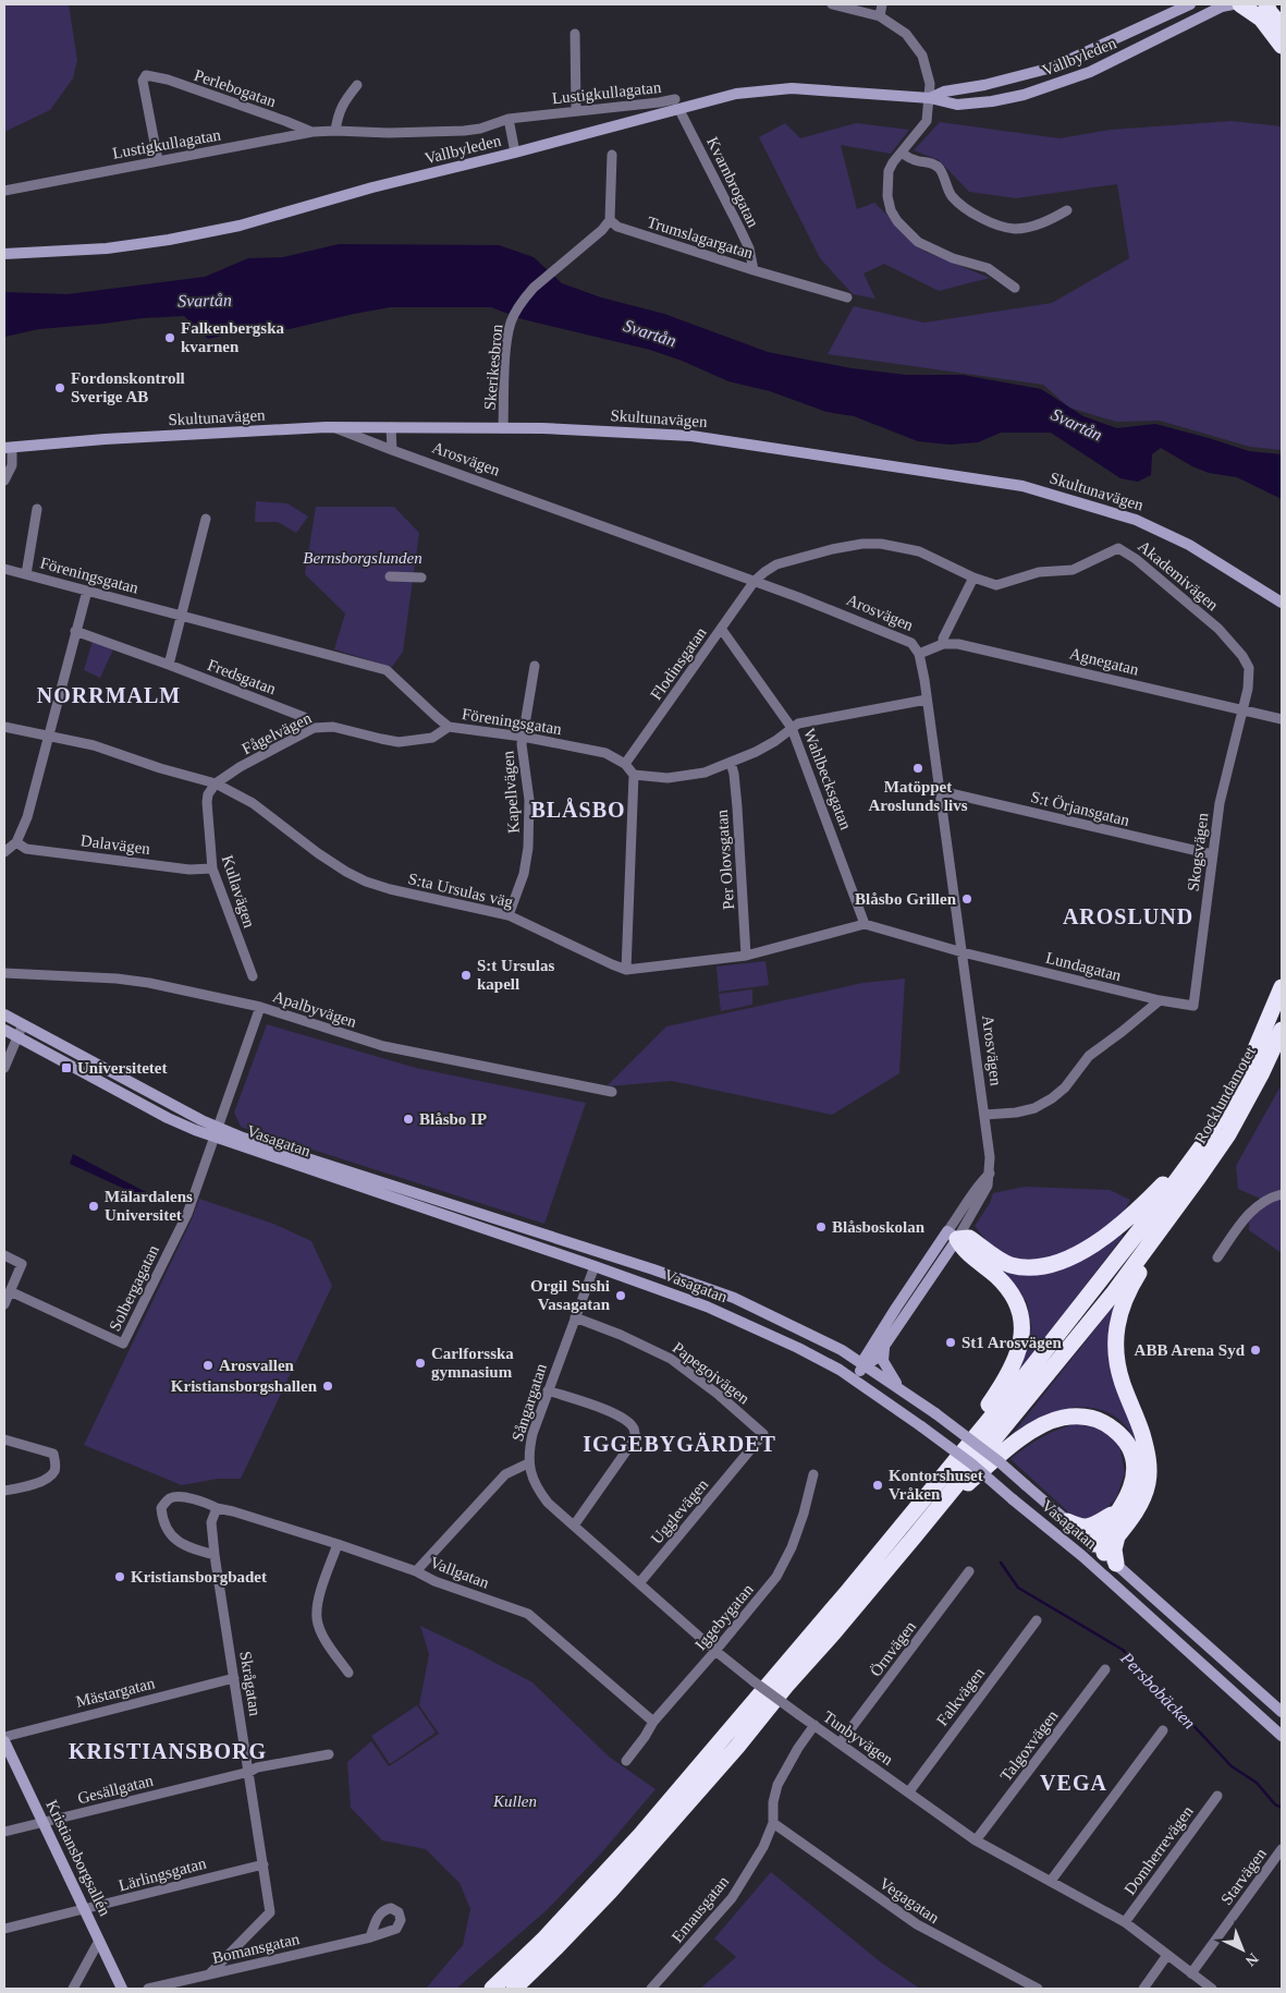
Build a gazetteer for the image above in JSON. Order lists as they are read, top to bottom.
{
  "streets": {
    "highway": ["Rocklundamotet"],
    "street": [
      "Vallbyleden",
      "Perlebogatan",
      "Lustigkullagatan",
      "Kvarnbrogatan",
      "Trumslagargatan",
      "Skerikesbron",
      "Skultunavägen",
      "Arosvägen",
      "Föreningsgatan",
      "Akademivägen",
      "Agnegatan",
      "Flodinsgatan",
      "Fredsgatan",
      "Fågelvägen",
      "Wahlbecksgatan",
      "Kapellvägen",
      "S:t Örjansgatan",
      "Dalavägen",
      "Skogsvägen",
      "Per Olovsgatan",
      "S:ta Ursulas väg",
      "Kullavägen",
      "Lundagatan",
      "Apalbyvägen",
      "Vasagatan",
      "Solbergagatan",
      "Papegojvägen",
      "Sångargatan",
      "Ugglevägen",
      "Vallgatan",
      "Iggebygatan",
      "Örnvägen",
      "Skrågatan",
      "Mästargatan",
      "Falkvägen",
      "Tunbyvägen",
      "Talgoxvägen",
      "Gesällgatan",
      "Domherrevägen",
      "Kristiansborgsallén",
      "Lärlingsgatan",
      "Starvägen",
      "Vegagatan",
      "Emausgatan",
      "Bomansgatan"
    ]
  },
  "crossings": [
    ["Vallbyleden", "Lustigkullagatan"],
    ["Vallbyleden", "Kvarnbrogatan"],
    ["Perlebogatan", "Lustigkullagatan"],
    ["Lustigkullagatan", "Kvarnbrogatan"],
    ["Kvarnbrogatan", "Trumslagargatan"],
    ["Trumslagargatan", "Skerikesbron"],
    ["Skerikesbron", "Skultunavägen"],
    ["Skultunavägen", "Arosvägen"],
    ["Arosvägen", "Akademivägen"],
    ["Arosvägen", "Agnegatan"],
    ["Arosvägen", "Flodinsgatan"],
    ["Arosvägen", "S:t Örjansgatan"],
    ["Arosvägen", "Lundagatan"],
    ["Arosvägen", "Vasagatan"],
    ["Föreningsgatan", "Flodinsgatan"],
    ["Föreningsgatan", "Fågelvägen"],
    ["Föreningsgatan", "Kapellvägen"],
    ["Akademivägen", "Agnegatan"],
    ["Akademivägen", "Flodinsgatan"],
    ["Akademivägen", "Skogsvägen"],
    ["Agnegatan", "Skogsvägen"],
    ["Flodinsgatan", "Wahlbecksgatan"],
    ["Fågelvägen", "S:ta Ursulas väg"],
    ["Fågelvägen", "Kullavägen"],
    ["Wahlbecksgatan", "S:ta Ursulas väg"],
    ["Kapellvägen", "S:ta Ursulas väg"],
    ["S:t Örjansgatan", "Skogsvägen"],
    ["Dalavägen", "Kullavägen"],
    ["Skogsvägen", "Lundagatan"],
    ["Per Olovsgatan", "S:ta Ursulas väg"],
    ["S:ta Ursulas väg", "Kullavägen"],
    ["Apalbyvägen", "Solbergagatan"],
    ["Vasagatan", "Solbergagatan"],
    ["Vasagatan", "Sångargatan"],
    ["Papegojvägen", "Sångargatan"],
    ["Papegojvägen", "Ugglevägen"],
    ["Sångargatan", "Vallgatan"],
    ["Sångargatan", "Tunbyvägen"],
    ["Ugglevägen", "Tunbyvägen"],
    ["Vallgatan", "Iggebygatan"],
    ["Vallgatan", "Skrågatan"],
    ["Iggebygatan", "Tunbyvägen"],
    ["Örnvägen", "Tunbyvägen"],
    ["Skrågatan", "Mästargatan"],
    ["Skrågatan", "Gesällgatan"],
    ["Skrågatan", "Lärlingsgatan"],
    ["Skrågatan", "Bomansgatan"],
    ["Falkvägen", "Tunbyvägen"],
    ["Tunbyvägen", "Talgoxvägen"],
    ["Tunbyvägen", "Domherrevägen"],
    ["Tunbyvägen", "Starvägen"],
    ["Tunbyvägen", "Emausgatan"],
    ["Gesällgatan", "Kristiansborgsallén"],
    ["Kristiansborgsallén", "Lärlingsgatan"],
    ["Vegagatan", "Emausgatan"]
  ],
  "districts": [
    "NORRMALM",
    "BLÅSBO",
    "AROSLUND",
    "IGGEBYGÄRDET",
    "KRISTIANSBORG",
    "VEGA"
  ],
  "water": ["Svartån", "Persbobäcken"],
  "parks": ["Bernsborgslunden", "Kullen"],
  "places": {
    "other": [
      "Falkenbergska kvarnen",
      "Fordonskontroll Sverige AB",
      "Matöppet Aroslunds livs",
      "Blåsbo Grillen",
      "S:t Ursulas kapell",
      "Blåsbo IP",
      "Mälardalens Universitet",
      "Blåsboskolan",
      "Orgil Sushi Vasagatan",
      "St1 Arosvägen",
      "ABB Arena Syd",
      "Carlforsska gymnasium",
      "Arosvallen",
      "Kristiansborgshallen",
      "Kontorshuset Vråken",
      "Kristiansborgbadet"
    ],
    "transit": ["Universitetet"]
  },
  "north": "bottom right"
}
